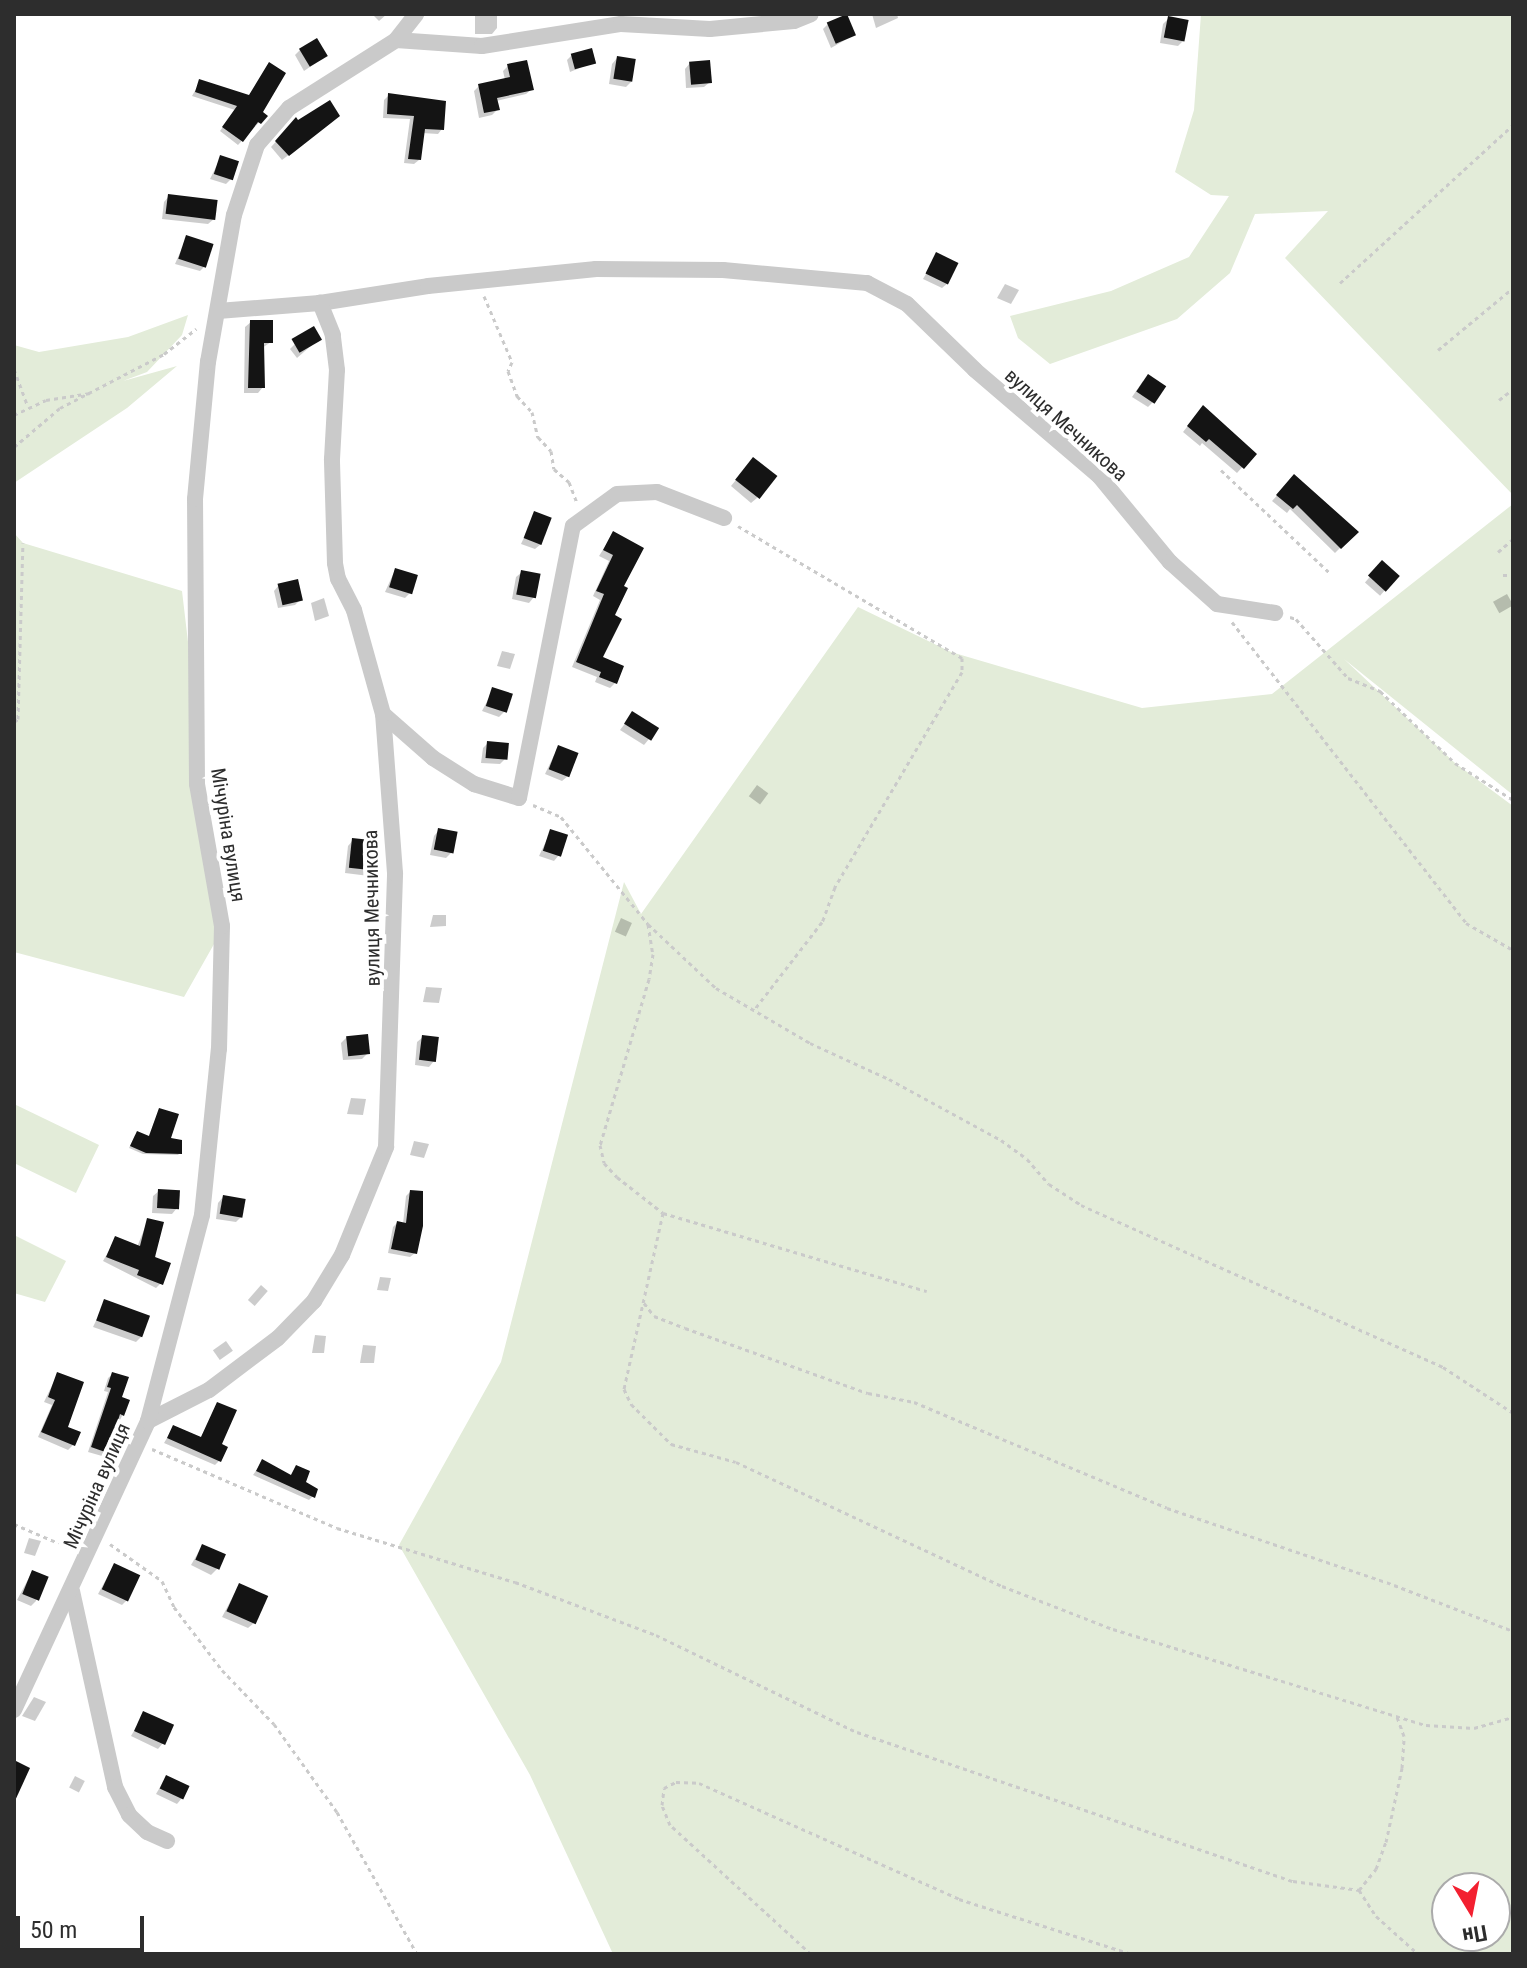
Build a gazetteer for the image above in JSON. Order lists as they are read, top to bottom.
{
  "streets": {
    "street": ["вулиця Мечникова", "Мічуріна вулиця"]
  },
  "crossings": [
    ["вулиця Мечникова", "Мічуріна вулиця"]
  ],
  "scale_bar": "50 m",
  "north": "bottom"
}
